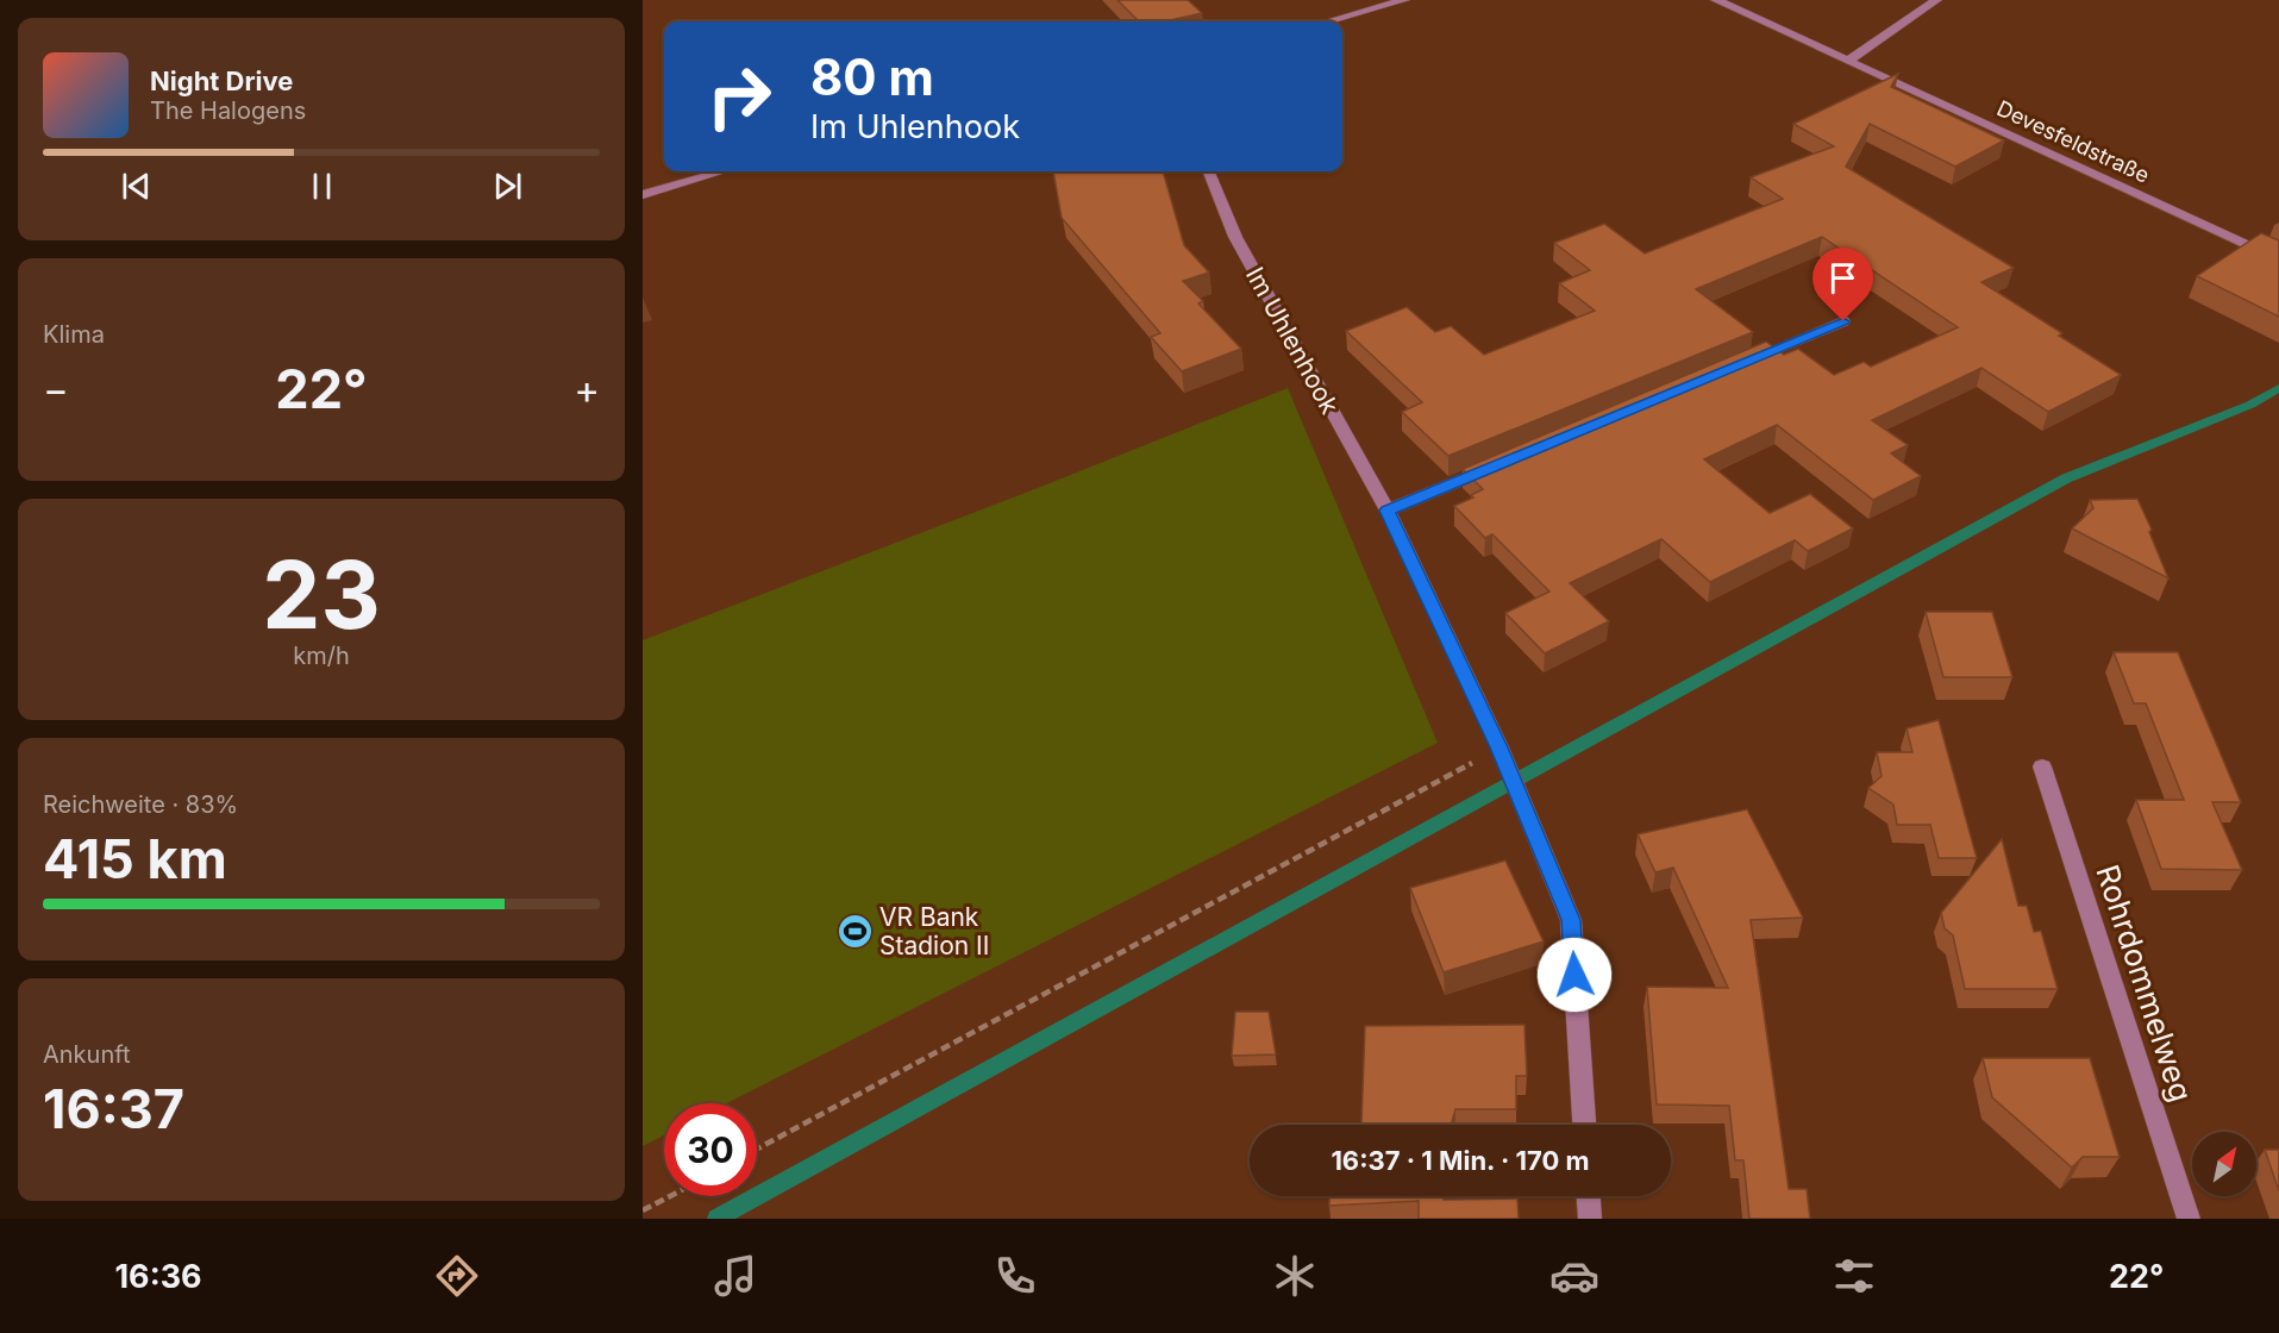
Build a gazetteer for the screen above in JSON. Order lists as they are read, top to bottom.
{
  "streets": {
    "street": ["Devesfeldstraße", "Im Uhlenhook", "Rohrdommelweg"]
  },
  "places": {
    "sports": ["VR Bank Stadion II"]
  },
  "north": "top right",
  "page": {
    "turn": ["80 m", "Im Uhlenhook"],
    "song": ["Night Drive", "The Halogens"],
    "tile": [
      "Klima",
      ["23", "km/h"],
      ["Reichweite · 83%", "415 km"],
      ["Ankunft", "16:37"]
    ],
    "heat": ["−", "22°", "+"],
    "limit": "30",
    "trip": "16:37 · 1 Min. · 170 m",
    "tabs": ["16:36", "22°"]
  }
}
